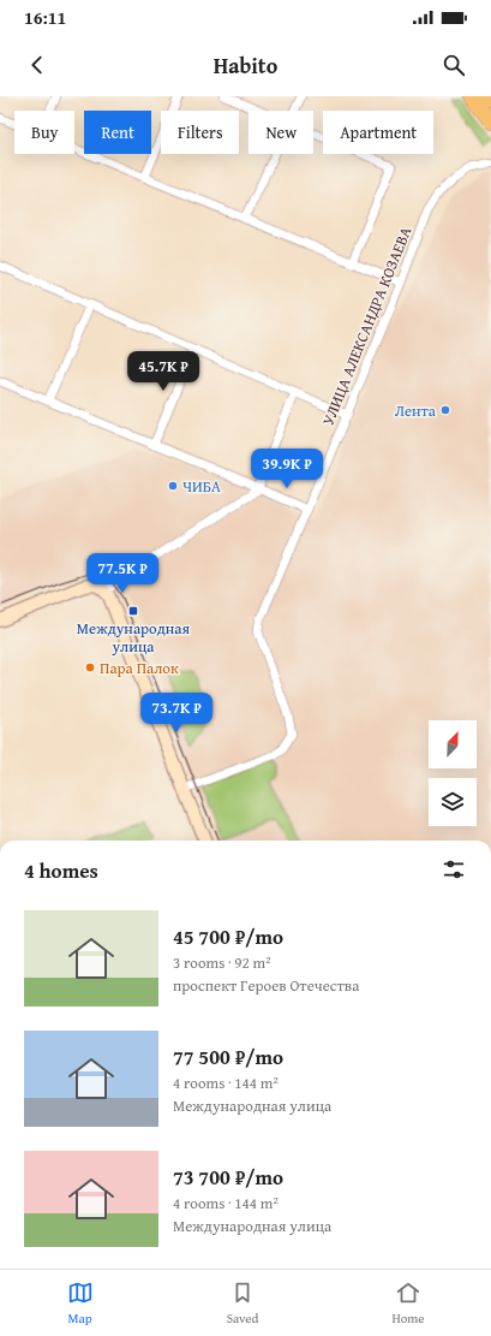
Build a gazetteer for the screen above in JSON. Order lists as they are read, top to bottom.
{
  "streets": {
    "street": ["УЛИЦА АЛЕКСАНДРА КОЗАЕВА"]
  },
  "places": {
    "other": ["Лента", "ЧИБА", "Пара Палок"],
    "transit": ["Международная улица"]
  },
  "north": "top right",
  "page": {
    "status": "16:11",
    "header": "Habito",
    "chip": [
      "Buy",
      "Rent",
      "Filters",
      "New",
      "Apartment"
    ],
    "price": [
      "45.7K ₽",
      "39.9K ₽",
      "77.5K ₽",
      "73.7K ₽"
    ],
    "heading": "4 homes",
    "list": [
      {
        "name": "45 700 ₽/mo",
        "note": "3 rooms · 92 m² · проспект Героев Отечества"
      },
      {
        "name": "77 500 ₽/mo",
        "note": "4 rooms · 144 m² · Международная улица"
      },
      {
        "name": "73 700 ₽/mo",
        "note": "4 rooms · 144 m² · Международная улица"
      }
    ],
    "tabs": ["Map", "Saved", "Home"]
  }
}
